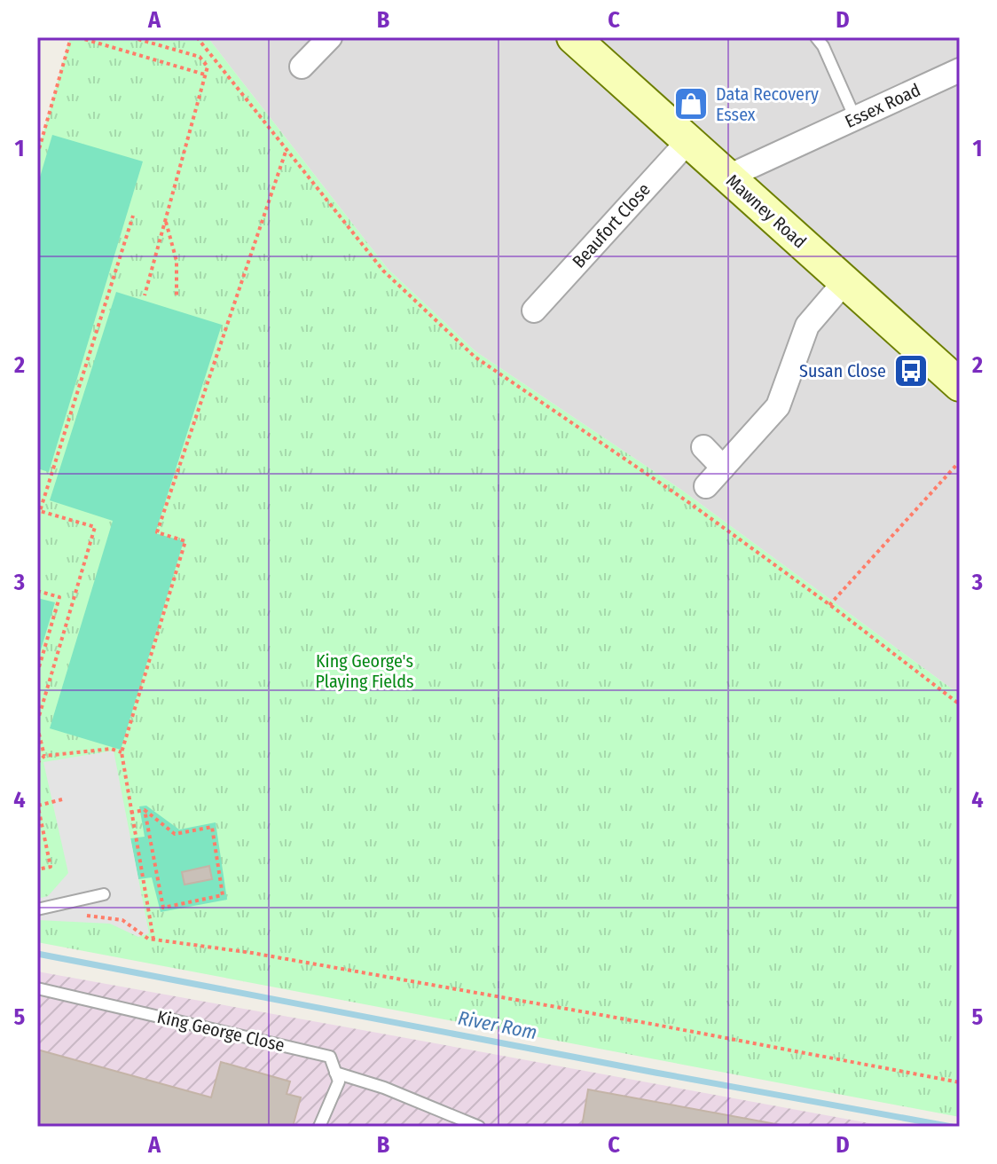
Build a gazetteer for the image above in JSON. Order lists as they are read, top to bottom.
{
  "streets": {
    "street": ["Essex Road", "Mawney Road", "Beaufort Close"],
    "lane": ["King George Close"]
  },
  "crossings": [
    ["Essex Road", "Mawney Road"],
    ["Mawney Road", "Beaufort Close"]
  ],
  "water": ["River Rom"],
  "parks": ["King George's Playing Fields"],
  "places": {
    "shop": ["Data Recovery Essex"],
    "bus stop": ["Susan Close"]
  },
  "grid": {
    "columns": [
      "A",
      "B",
      "C",
      "D"
    ],
    "rows": [
      "1",
      "2",
      "3",
      "4",
      "5"
    ]
  }
}
